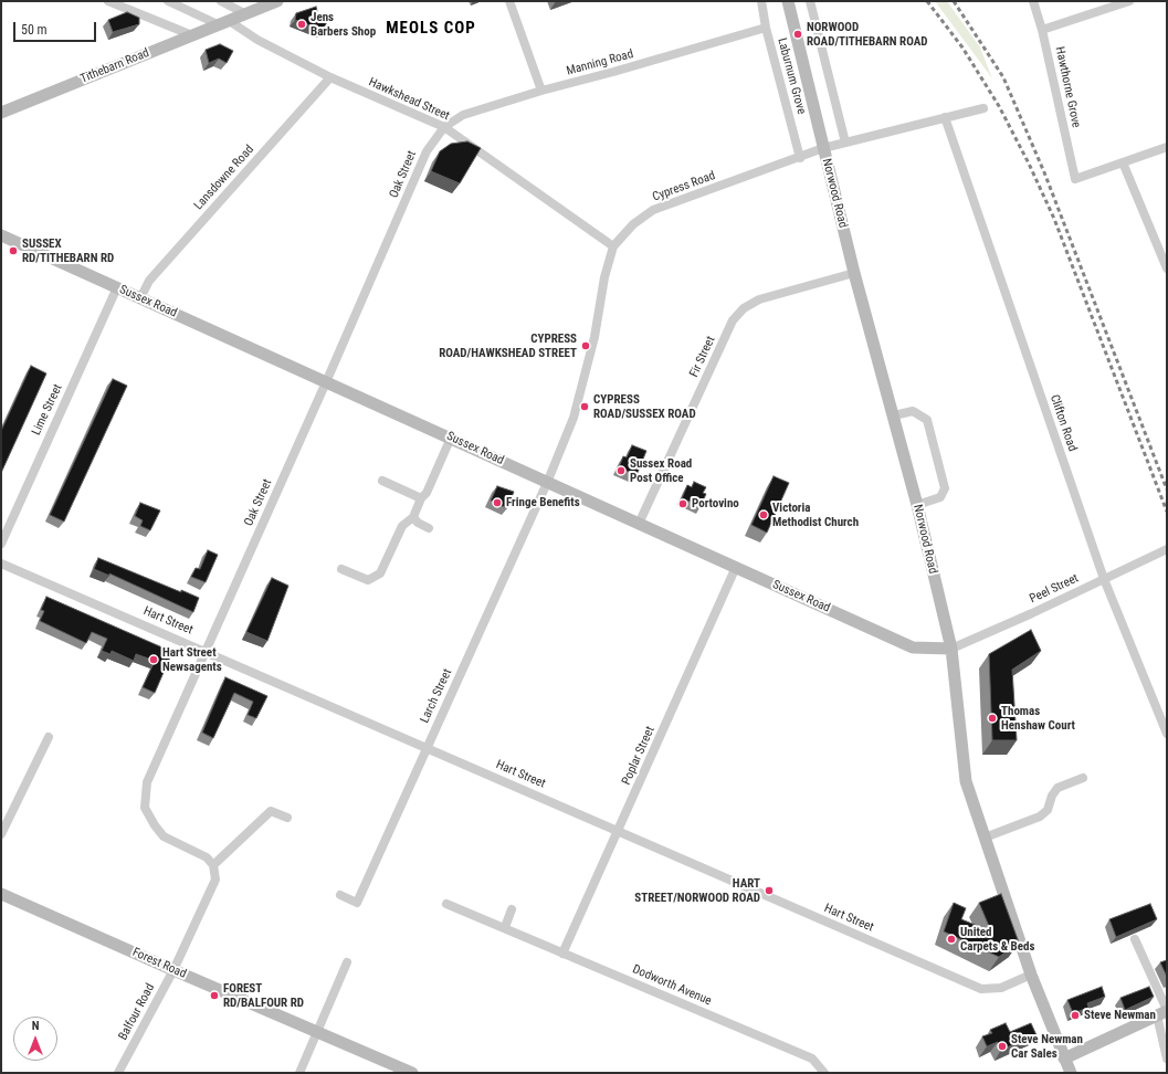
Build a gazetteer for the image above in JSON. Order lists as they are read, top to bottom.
{
  "streets": {
    "street": [
      "Manning Road",
      "Tithebarn Road",
      "Laburnum Grove",
      "Hawthorne Grove",
      "Hawkshead Street",
      "Oak Street",
      "Lansdowne Road",
      "Cypress Road",
      "Norwood Road",
      "Sussex Road",
      "Fir Street",
      "Lime Street",
      "Clifton Road",
      "Peel Street",
      "Hart Street",
      "Larch Street",
      "Poplar Street",
      "Forest Road",
      "Dodworth Avenue",
      "Balfour Road"
    ]
  },
  "crossings": [
    ["Manning Road", "Laburnum Grove"],
    ["Manning Road", "Hawkshead Street"],
    ["Manning Road", "Oak Street"],
    ["Tithebarn Road", "Hawkshead Street"],
    ["Laburnum Grove", "Cypress Road"],
    ["Hawkshead Street", "Oak Street"],
    ["Hawkshead Street", "Lansdowne Road"],
    ["Hawkshead Street", "Cypress Road"],
    ["Oak Street", "Sussex Road"],
    ["Oak Street", "Hart Street"],
    ["Oak Street", "Balfour Road"],
    ["Lansdowne Road", "Sussex Road"],
    ["Cypress Road", "Norwood Road"],
    ["Cypress Road", "Sussex Road"],
    ["Cypress Road", "Clifton Road"],
    ["Cypress Road", "Larch Street"],
    ["Norwood Road", "Sussex Road"],
    ["Norwood Road", "Fir Street"],
    ["Norwood Road", "Peel Street"],
    ["Norwood Road", "Hart Street"],
    ["Sussex Road", "Fir Street"],
    ["Sussex Road", "Lime Street"],
    ["Sussex Road", "Peel Street"],
    ["Sussex Road", "Larch Street"],
    ["Sussex Road", "Poplar Street"],
    ["Clifton Road", "Peel Street"],
    ["Hart Street", "Larch Street"],
    ["Hart Street", "Poplar Street"],
    ["Poplar Street", "Dodworth Avenue"],
    ["Forest Road", "Balfour Road"]
  ],
  "districts": ["MEOLS COP"],
  "places": [
    "Jens Barbers Shop",
    "NORWOOD ROAD/TITHEBARN ROAD",
    "SUSSEX RD/TITHEBARN RD",
    "CYPRESS ROAD/HAWKSHEAD STREET",
    "CYPRESS ROAD/SUSSEX ROAD",
    "Sussex Road Post Office",
    "Fringe Benefits",
    "Portovino",
    "Victoria Methodist Church",
    "Hart Street Newsagents",
    "Thomas Henshaw Court",
    "HART STREET/NORWOOD ROAD",
    "United Carpets & Beds",
    "FOREST RD/BALFOUR RD",
    "Steve Newman",
    "Steve Newman Car Sales"
  ],
  "scale_bar": "50 m",
  "north": "top"
}
